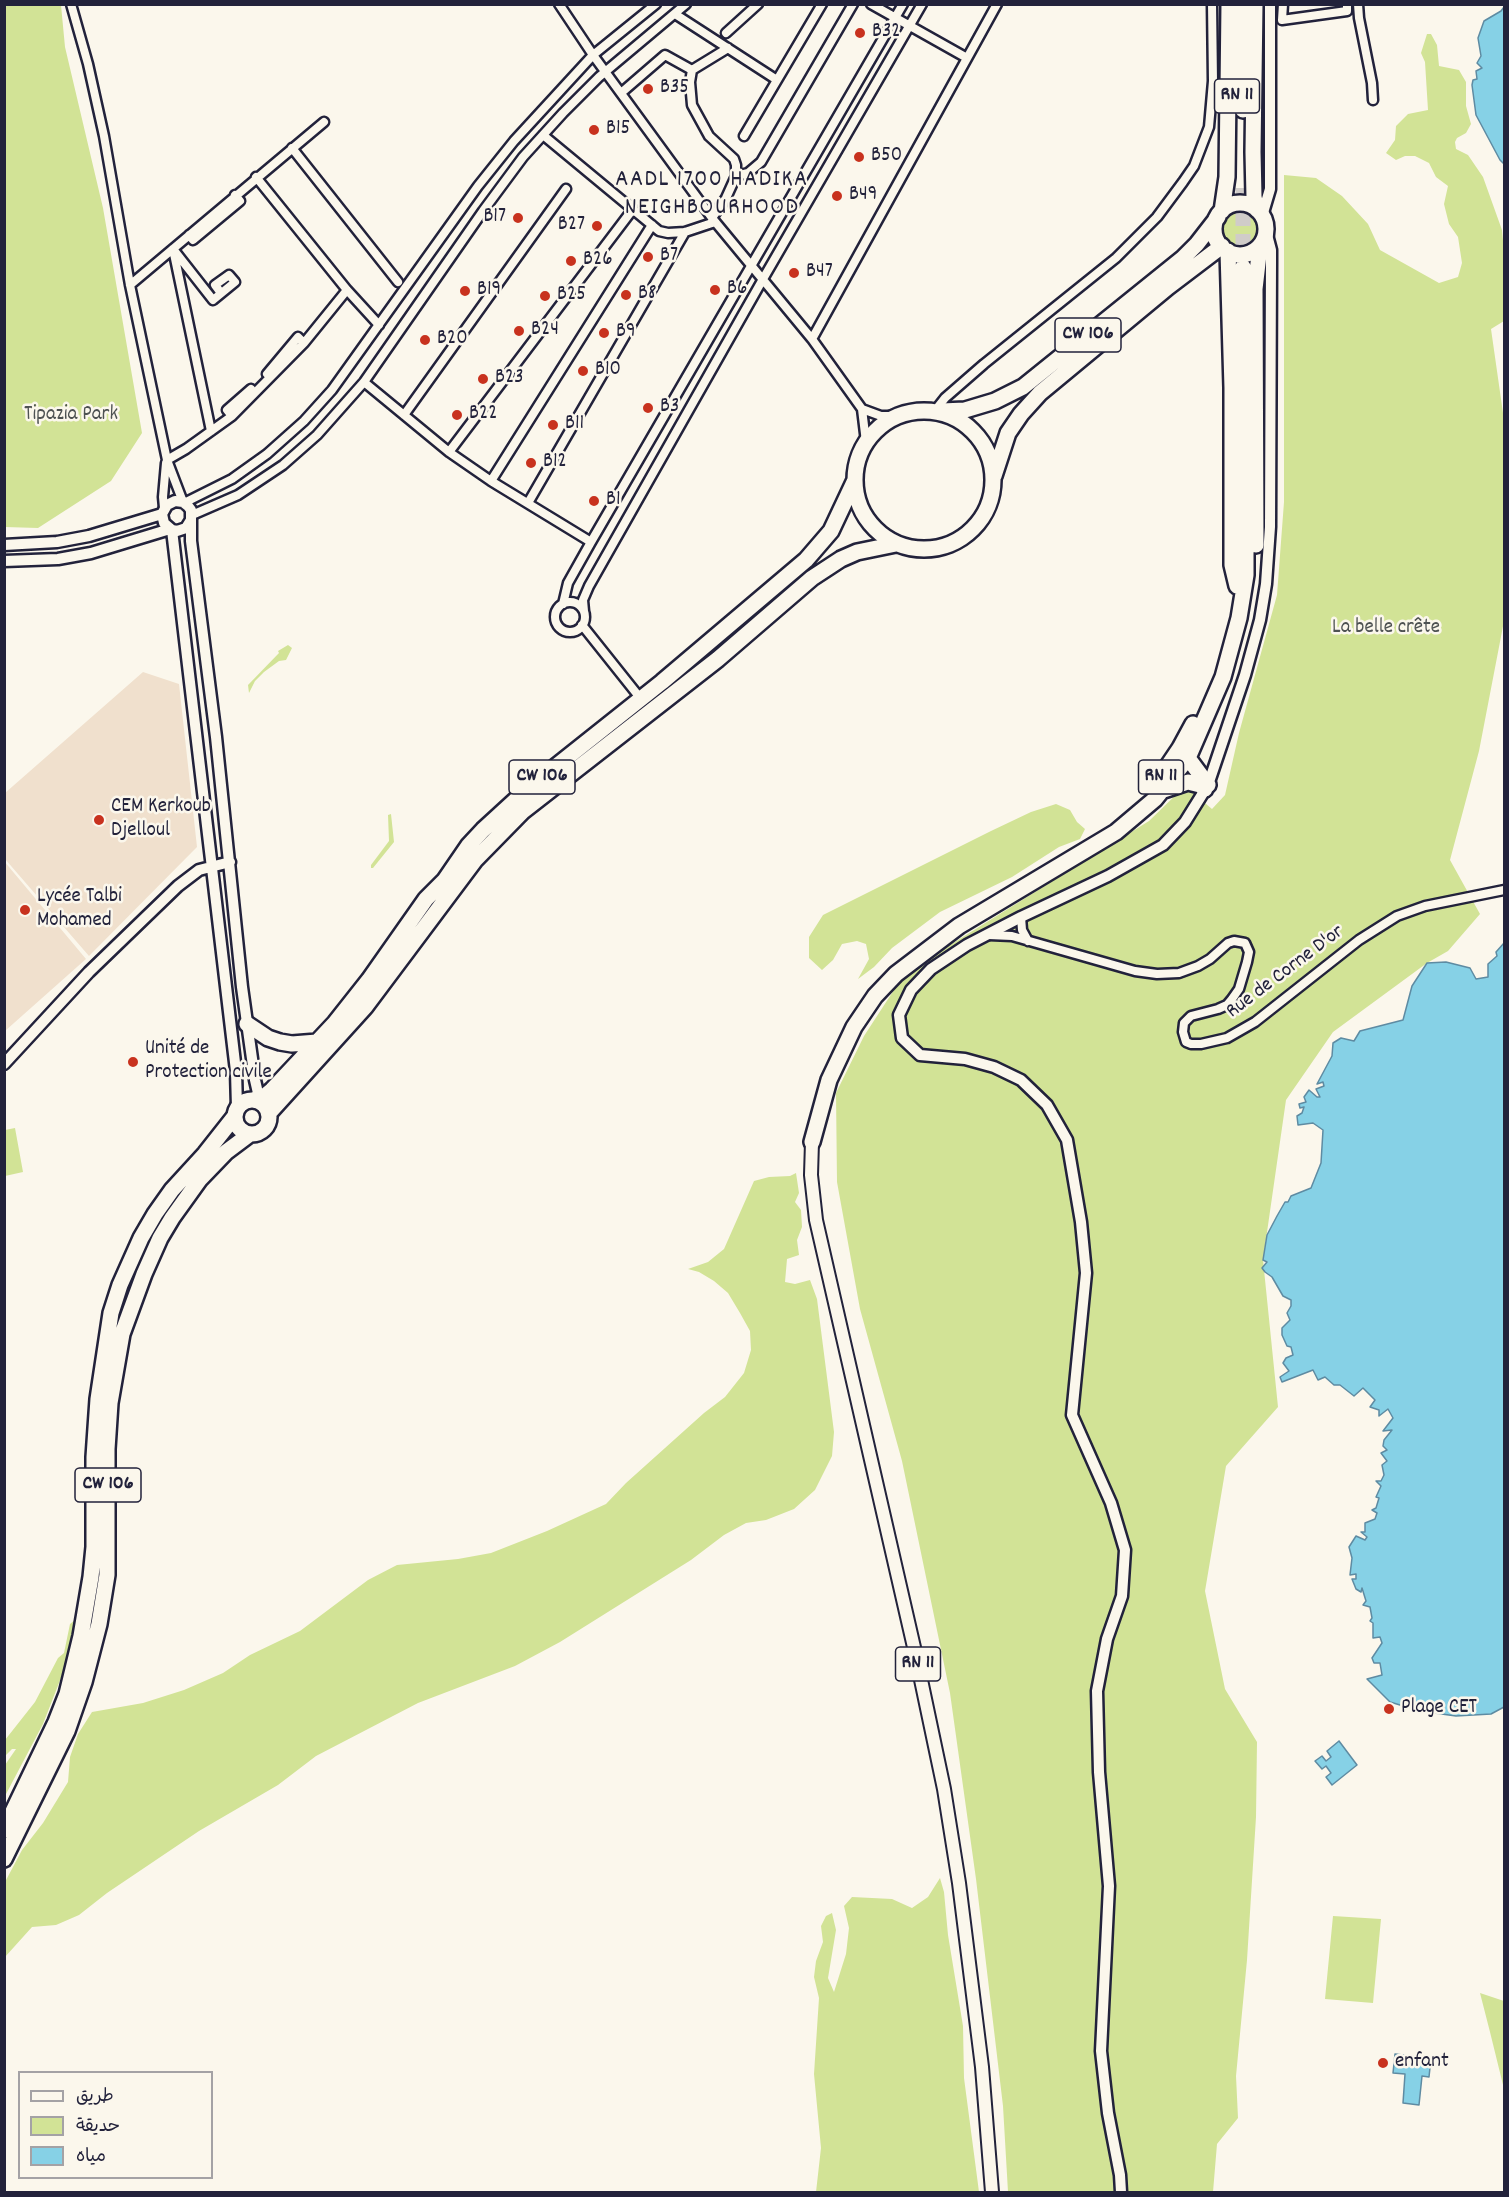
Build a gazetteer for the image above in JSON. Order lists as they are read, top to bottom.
{
  "streets": {
    "highway": ["RN 11", "CW 106"],
    "street": ["Rue de Corne D'or"]
  },
  "districts": ["AADL 1700 HADIKA NEIGHBOURHOOD"],
  "parks": ["Tipazia Park", "La belle crête"],
  "places": [
    "B32",
    "B35",
    "B15",
    "B50",
    "B49",
    "B17",
    "B27",
    "B7",
    "B26",
    "B47",
    "B6",
    "B19",
    "B8",
    "B25",
    "B24",
    "B9",
    "B20",
    "B10",
    "B23",
    "B3",
    "B22",
    "B11",
    "B12",
    "B1",
    "CEM Kerkoub Djelloul",
    "Lycée Talbi Mohamed",
    "Unité de Protection civile",
    "Plage CET",
    "enfant"
  ],
  "legend": ["طريق", "حديقة", "مياه"]
}
